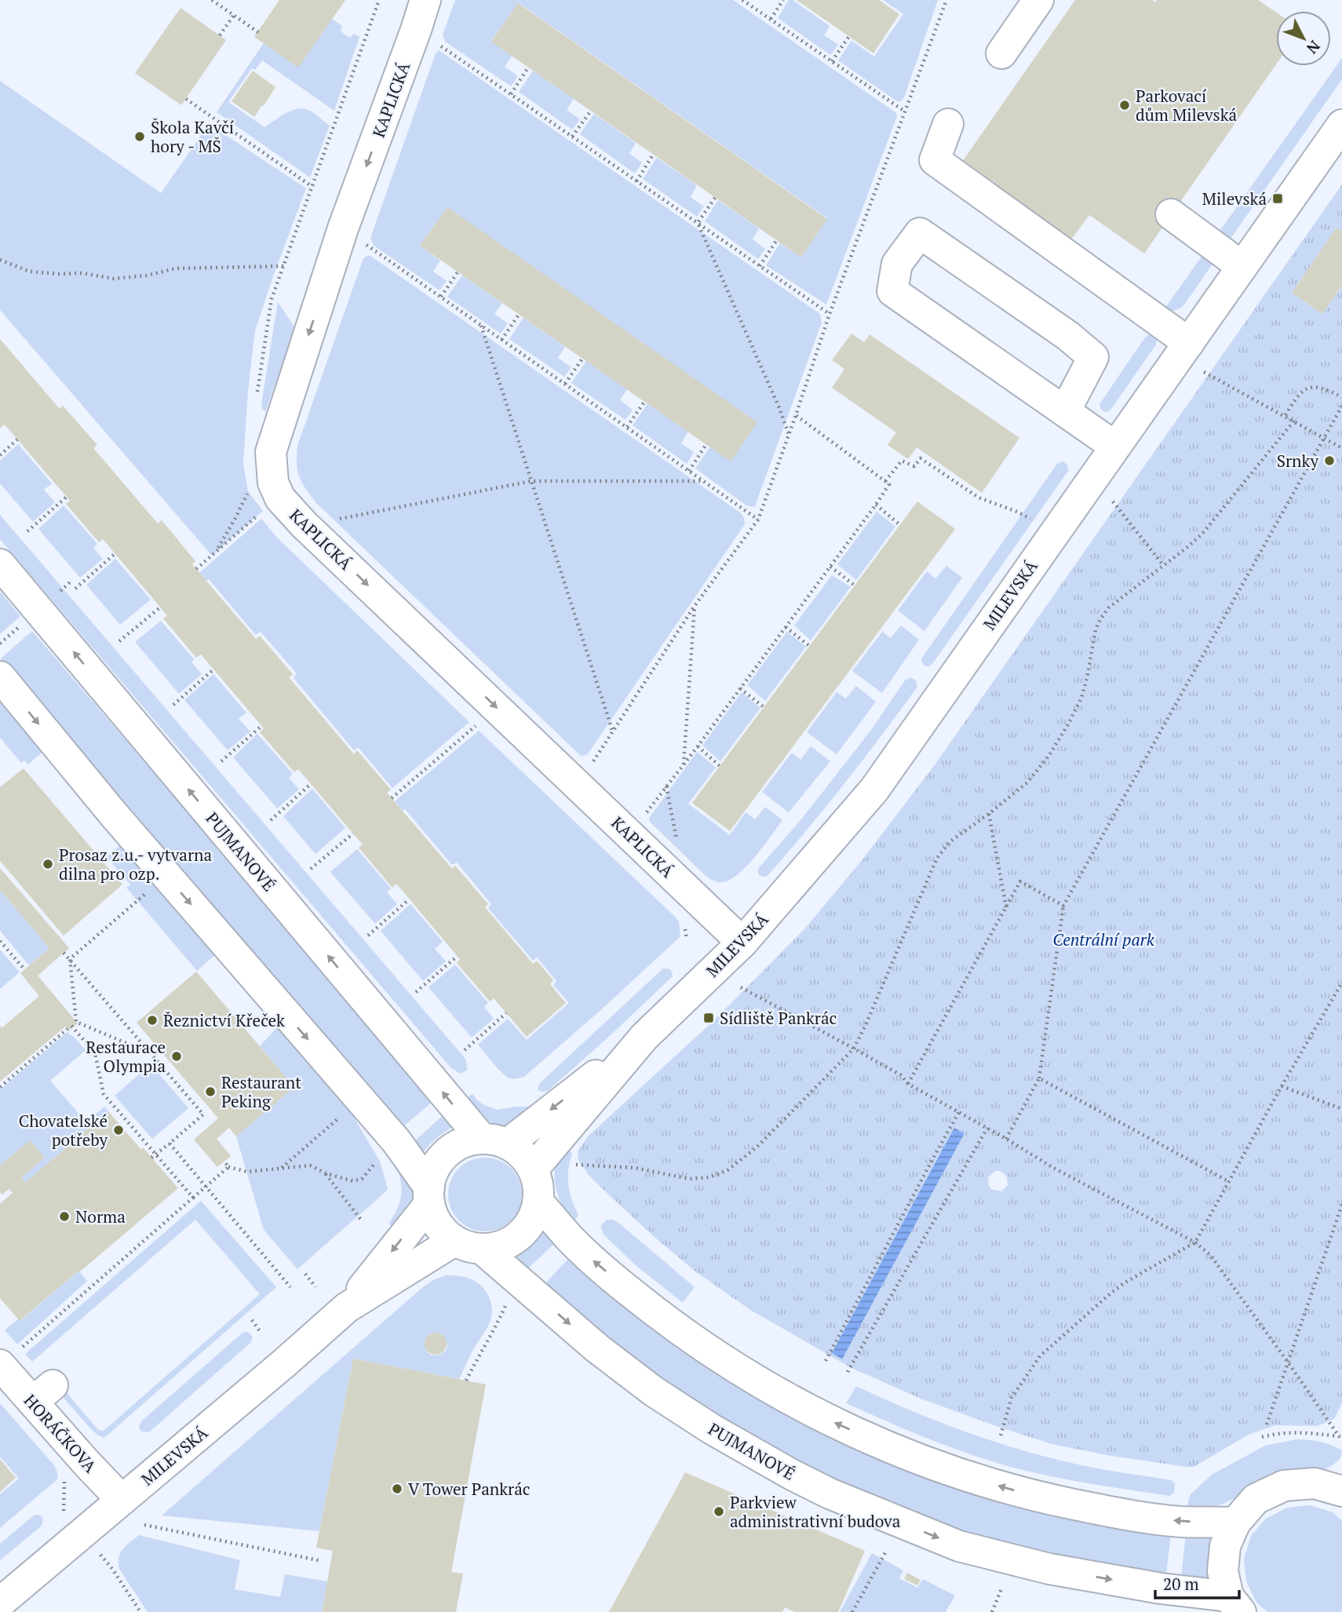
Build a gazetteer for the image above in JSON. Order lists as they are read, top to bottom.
{
  "streets": {
    "street": [
      "KAPLICKÁ",
      "MILEVSKÁ",
      "PUJMANOVÉ",
      "HORÁČKOVA"
    ]
  },
  "crossings": [
    ["KAPLICKÁ", "MILEVSKÁ"],
    ["MILEVSKÁ", "PUJMANOVÉ"],
    ["MILEVSKÁ", "HORÁČKOVA"]
  ],
  "one_way": ["KAPLICKÁ"],
  "parks": ["Centrální park"],
  "places": {
    "other": [
      "Parkovací dům Milevská",
      "Škola Kavčí hory - MŠ",
      "Srnky",
      "Prosaz z.u.- vytvarna dilna pro ozp.",
      "Řeznictví Křeček",
      "Restaurace Olympia",
      "Restaurant Peking",
      "Chovatelské potřeby",
      "Norma",
      "V Tower Pankrác",
      "Parkview administrativní budova"
    ],
    "transit": ["Milevská", "Sídliště Pankrác"]
  },
  "scale_bar": "20 m",
  "north": "bottom right"
}
